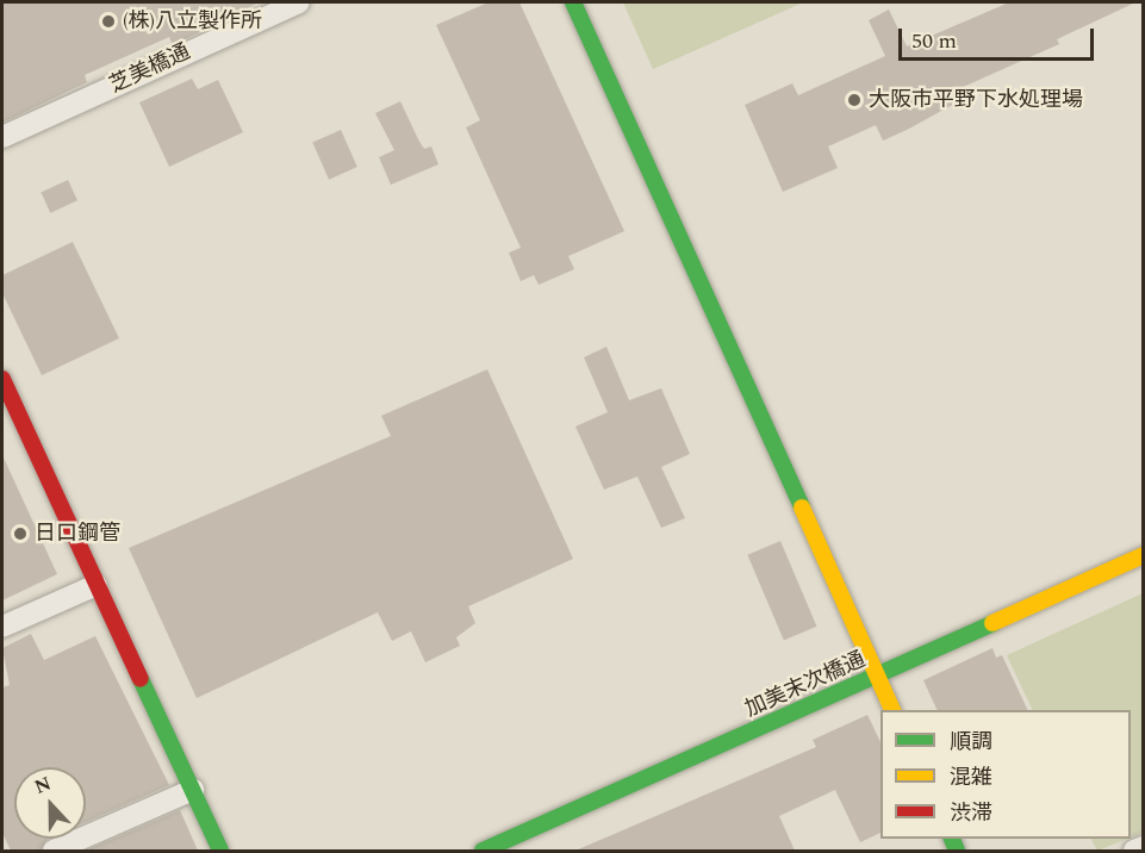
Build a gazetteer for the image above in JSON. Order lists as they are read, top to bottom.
{
  "streets": {
    "street": ["芝美橋通", "加美末次橋通"]
  },
  "places": ["(株)八立製作所", "大阪市平野下水処理場", "日口鋼管"],
  "legend": ["順調", "混雑", "渋滞"],
  "scale_bar": "50 m",
  "north": "top"
}
